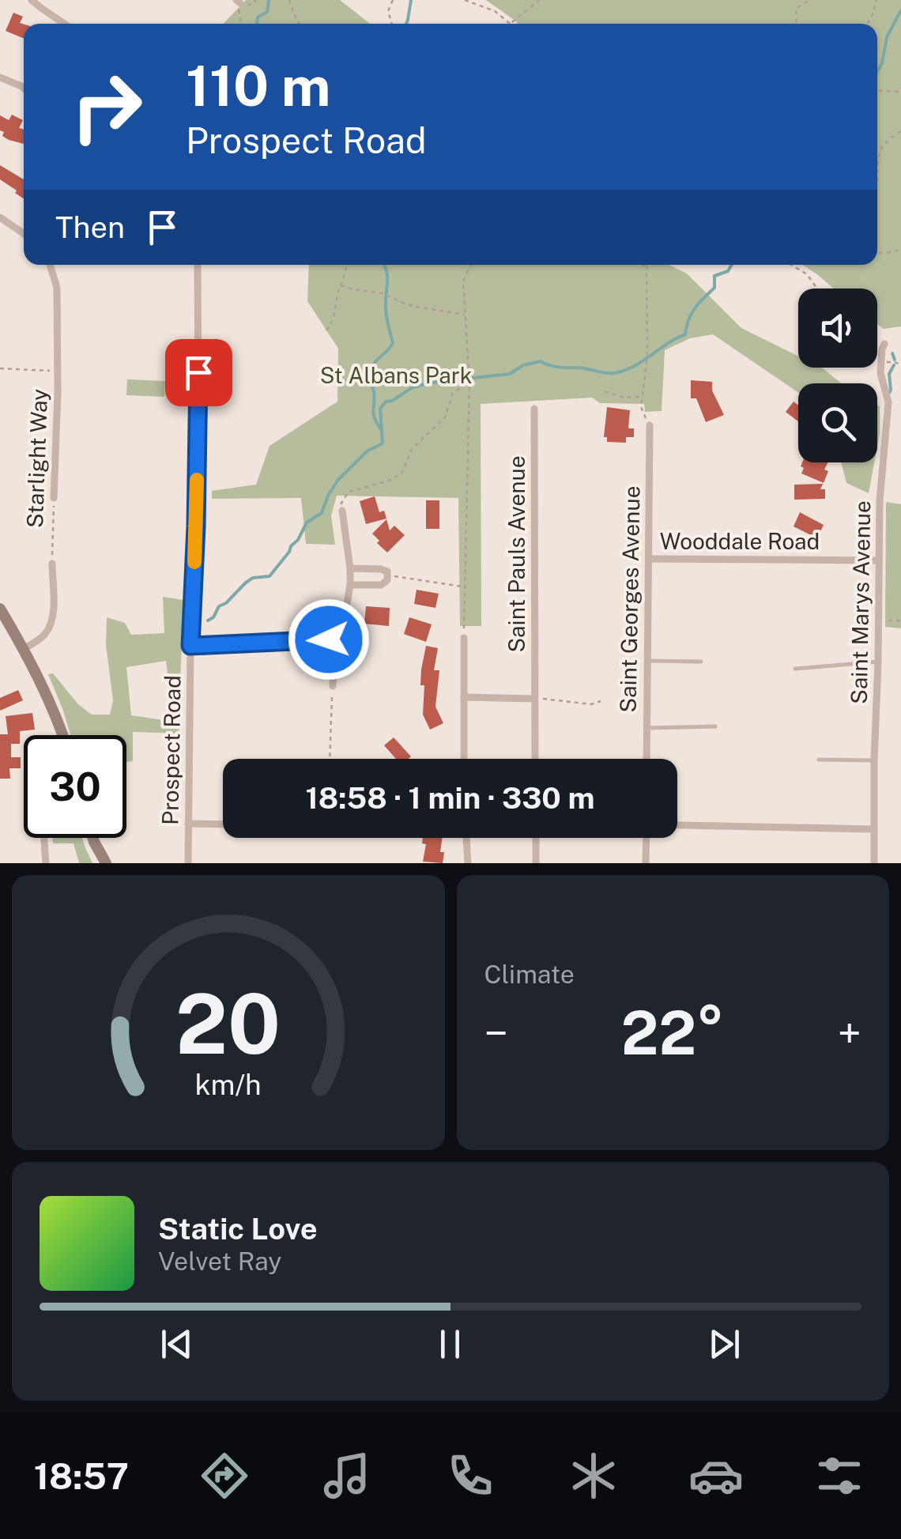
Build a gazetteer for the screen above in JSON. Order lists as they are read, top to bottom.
{
  "streets": {
    "street": [
      "Starlight Way",
      "Wooddale Road",
      "Saint Pauls Avenue",
      "Saint Georges Avenue",
      "Saint Marys Avenue",
      "Prospect Road"
    ]
  },
  "crossings": [
    ["Wooddale Road", "Saint Georges Avenue"],
    ["Wooddale Road", "Saint Marys Avenue"]
  ],
  "parks": ["St Albans Park"],
  "page": {
    "turn": ["110 m", "Prospect Road"],
    "then": "Then",
    "limit": "30",
    "trip": "18:58 · 1 min · 330 m",
    "tile": "Climate",
    "heat": ["−", "22°", "+"],
    "song": ["Static Love", "Velvet Ray"],
    "tabs": "18:57",
    "gauge": ["20", "km/h"]
  }
}
